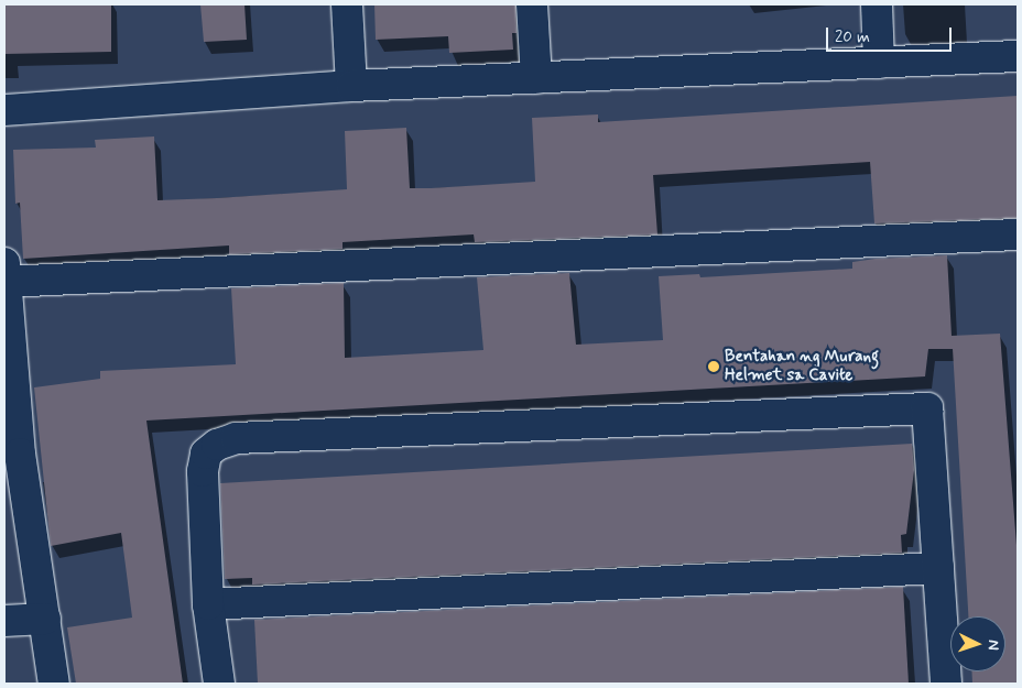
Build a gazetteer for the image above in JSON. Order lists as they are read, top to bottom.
{
  "places": ["Bentahan ng Murang Helmet sa Cavite"],
  "scale_bar": "20 m",
  "north": "right"
}
